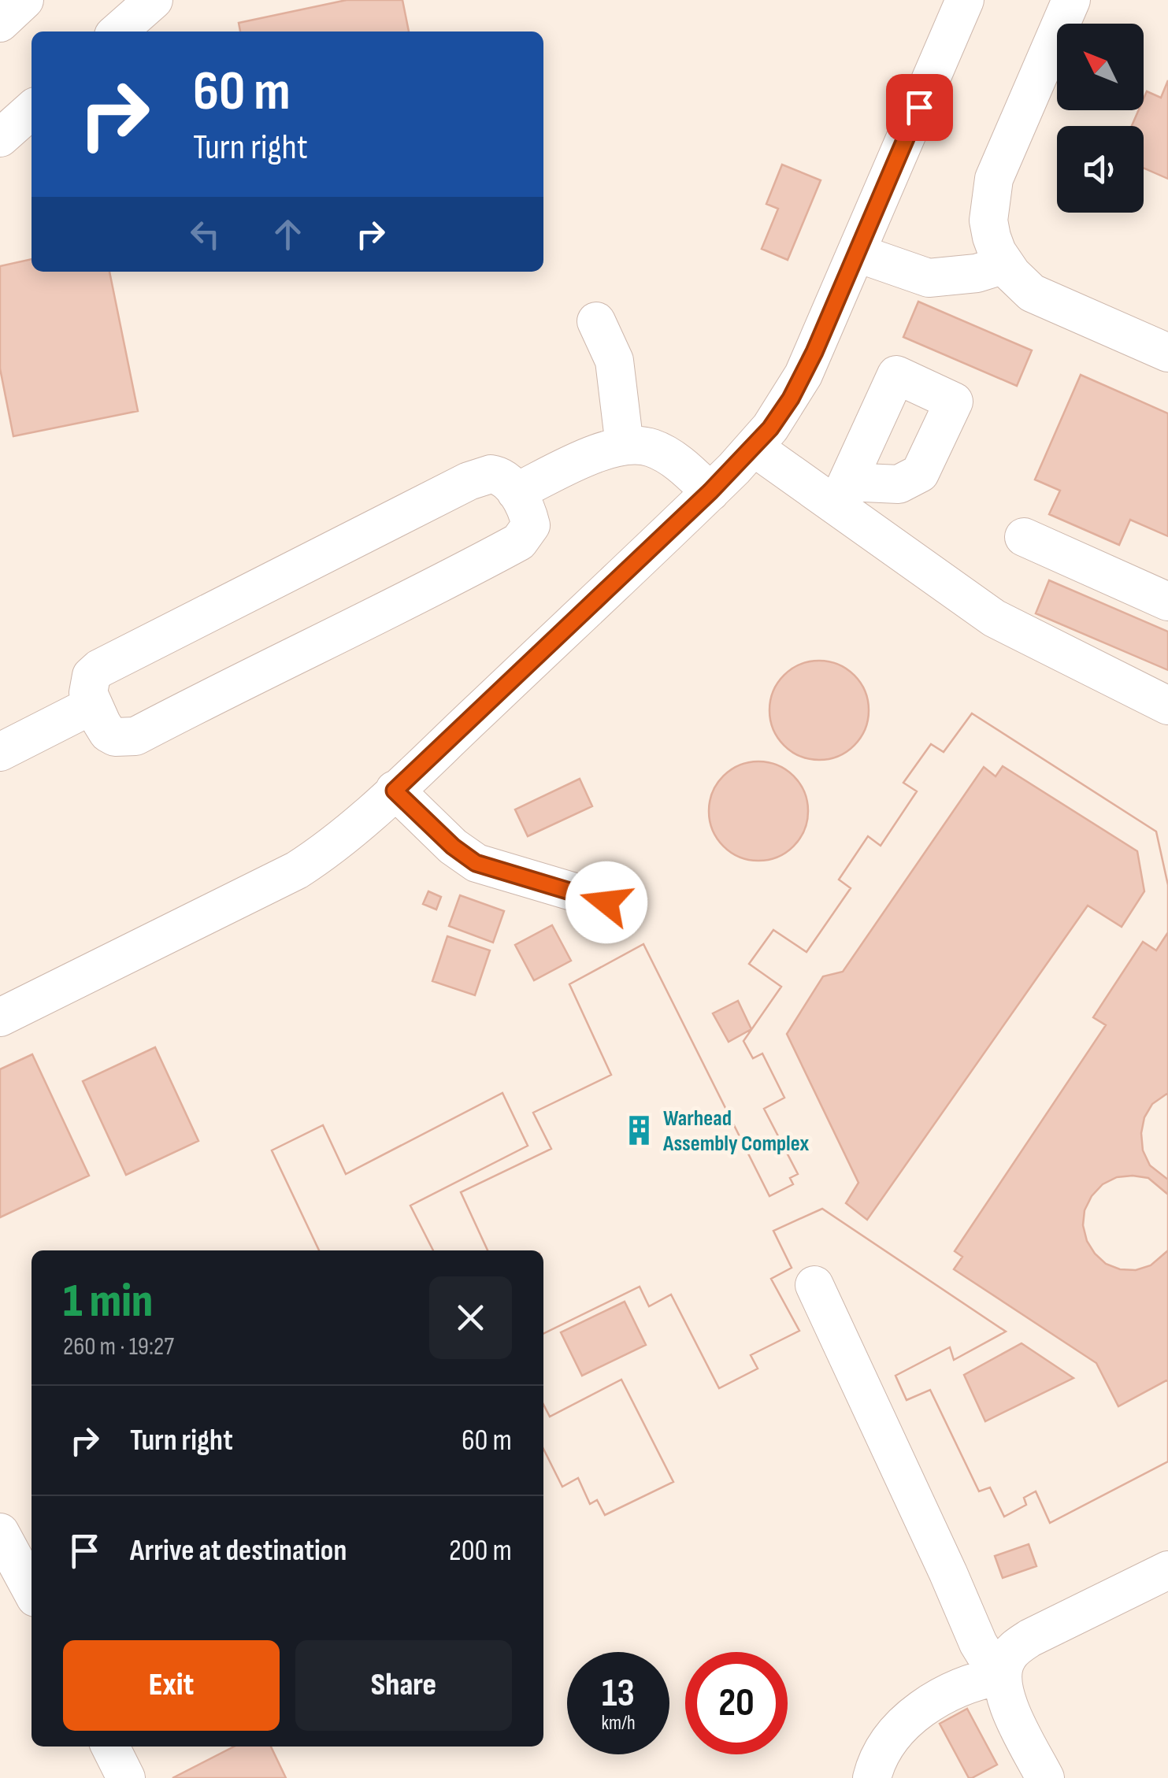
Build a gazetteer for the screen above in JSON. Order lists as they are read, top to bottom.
{
  "places": {
    "building": ["Warhead Assembly Complex"]
  },
  "north": "top left",
  "page": {
    "turn": ["60 m", "Turn right"],
    "heading": ["1 min", "260 m · 19:27"],
    "list": [
      {
        "name": "Turn right",
        "value": "60 m"
      },
      {
        "name": "Arrive at destination",
        "value": "200 m"
      }
    ],
    "buttons": ["Exit", "Share"],
    "speed": "13 km/h",
    "limit": "20"
  }
}
